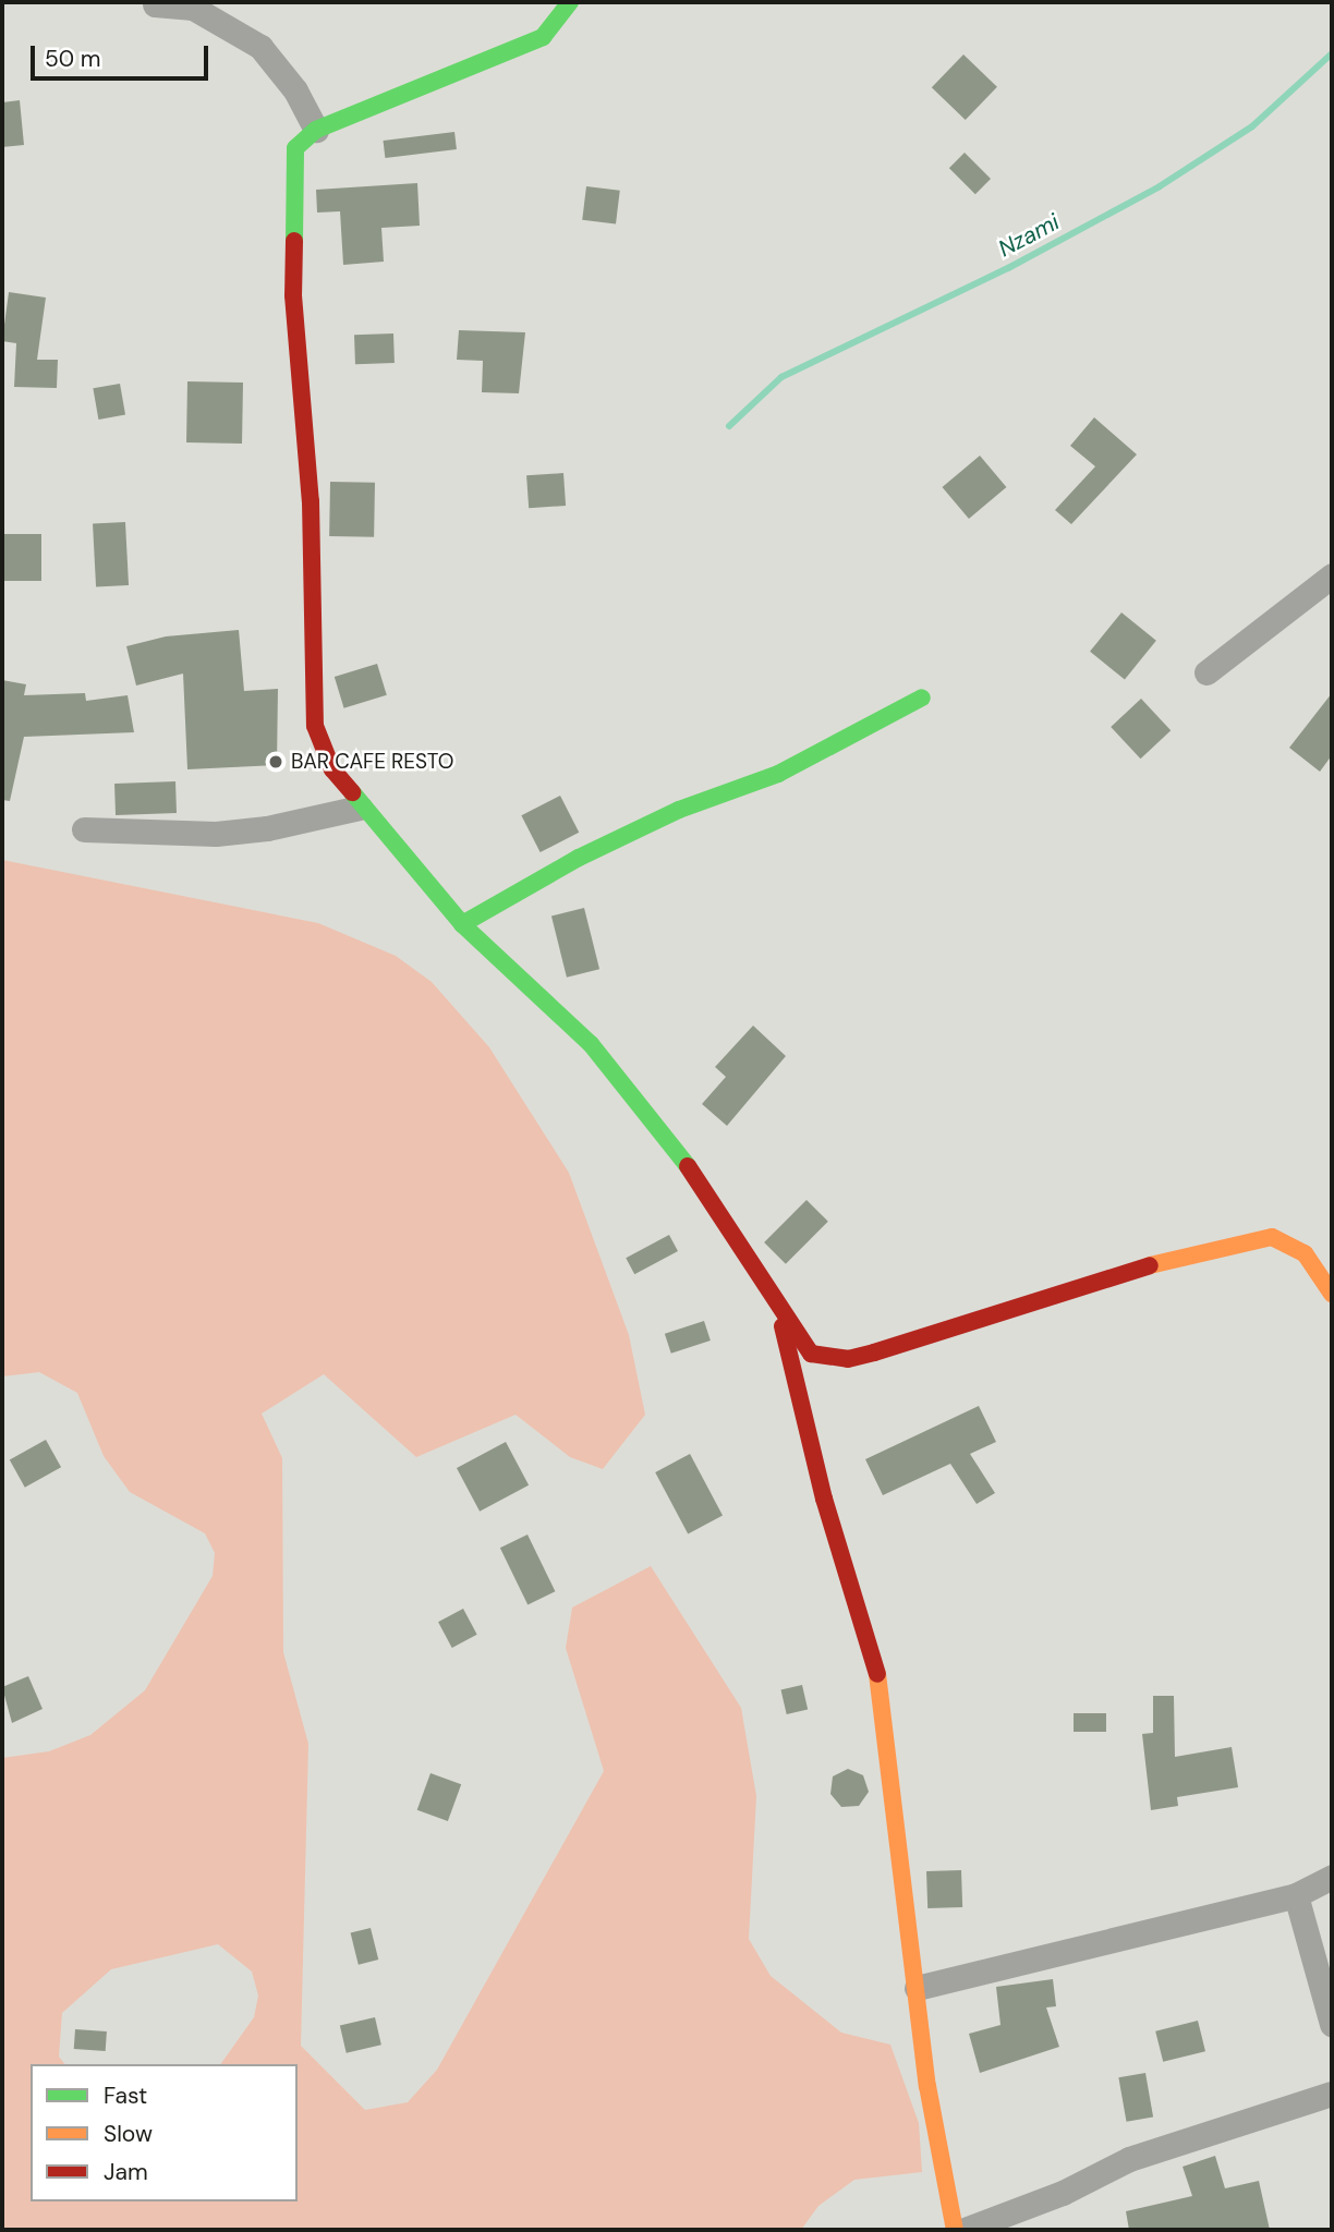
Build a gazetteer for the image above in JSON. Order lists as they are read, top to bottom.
{
  "water": ["Nzami"],
  "places": ["BAR CAFE RESTO"],
  "legend": ["Fast", "Slow", "Jam"],
  "scale_bar": "50 m"
}
